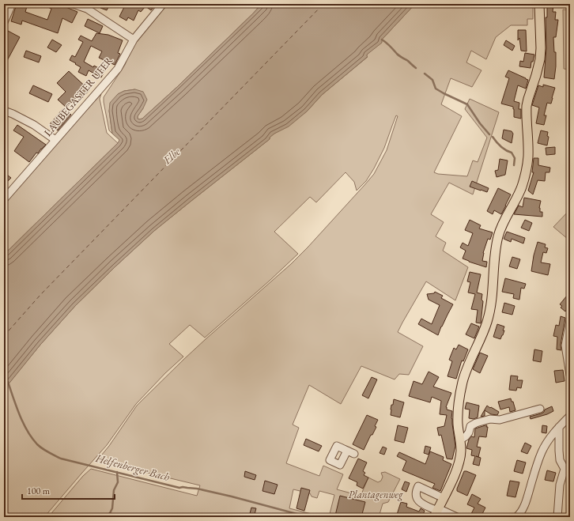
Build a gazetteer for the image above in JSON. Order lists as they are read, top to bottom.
{
  "streets": {
    "street": ["LAUBEGASTER UFER"]
  },
  "water": ["Elbe", "Helfenberger Bach"],
  "parks": ["Plantagenweg"],
  "scale_bar": "100 m"
}
